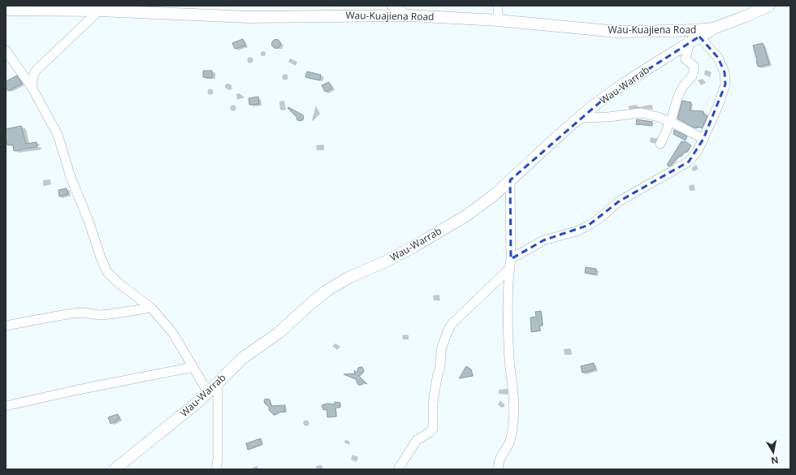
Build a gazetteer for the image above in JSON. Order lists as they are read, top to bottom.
{
  "streets": {
    "main road": ["Wau-Kuajiena Road", "Wau-Warrab"]
  },
  "crossings": [
    ["Wau-Kuajiena Road", "Wau-Warrab"]
  ],
  "north": "bottom"
}
